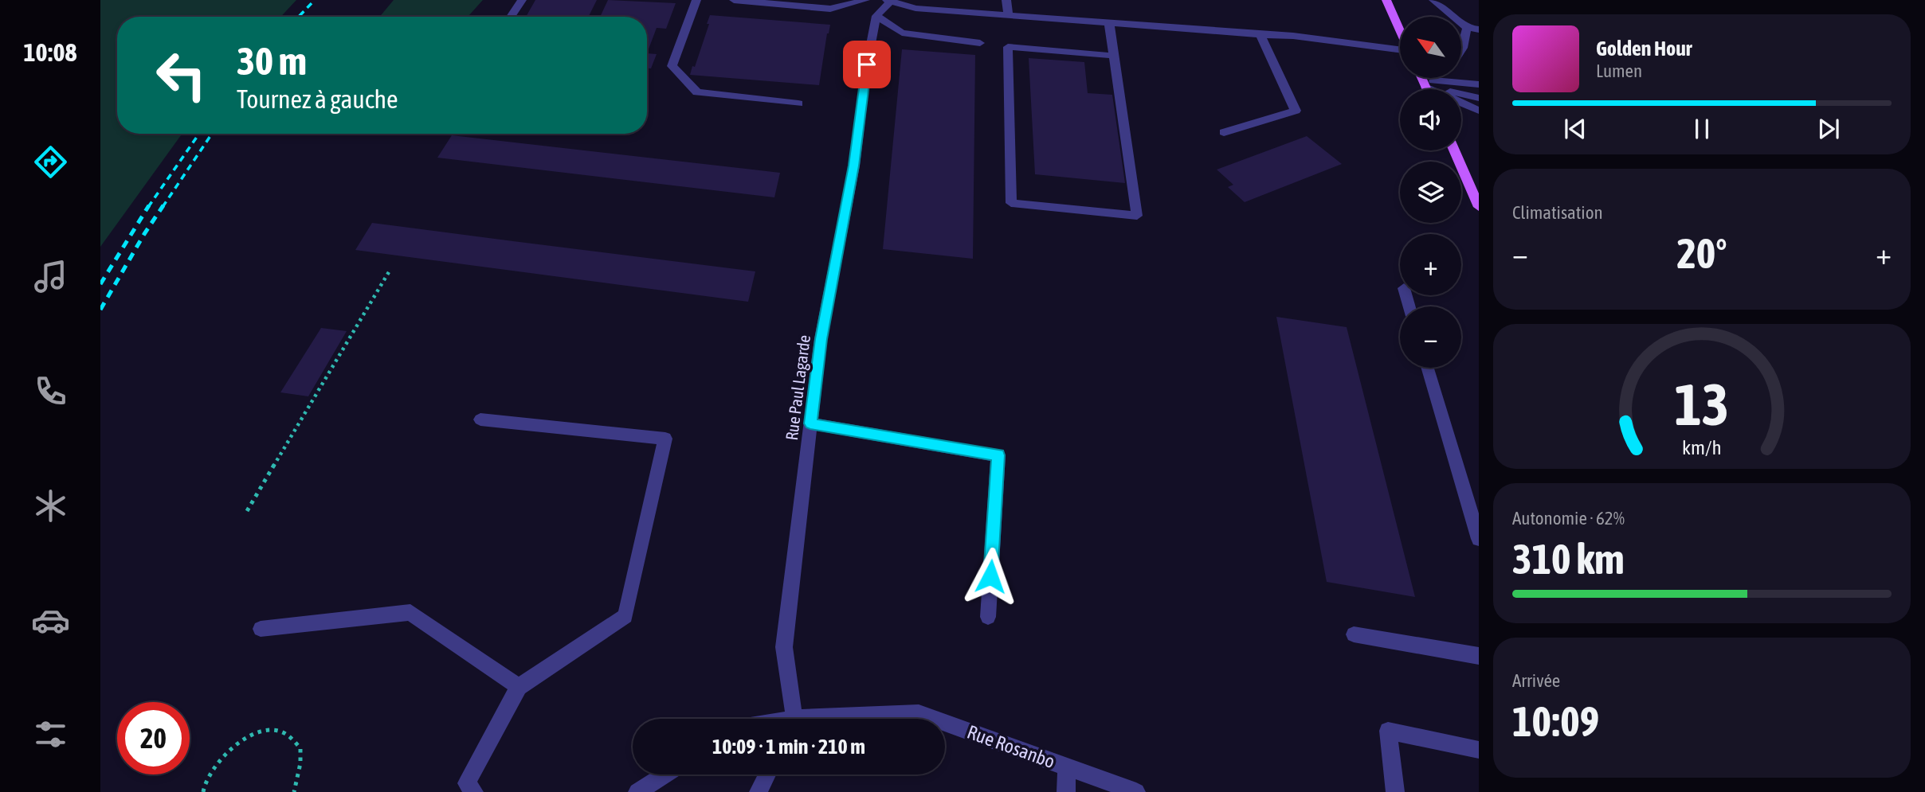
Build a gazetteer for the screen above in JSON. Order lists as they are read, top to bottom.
{
  "streets": {
    "street": ["Rue Paul Lagarde", "Rue Rosanbo"]
  },
  "north": "top left",
  "page": {
    "tabs": "10:08",
    "map_buttons": ["+", "−"],
    "turn": ["30 m", "Tournez à gauche"],
    "song": ["Golden Hour", "Lumen"],
    "tile": [
      "Climatisation",
      ["Autonomie · 62%", "310 km"],
      ["Arrivée", "10:09"]
    ],
    "heat": ["−", "20°", "+"],
    "limit": "20",
    "trip": "10:09 · 1 min · 210 m",
    "gauge": ["13", "km/h"]
  }
}
